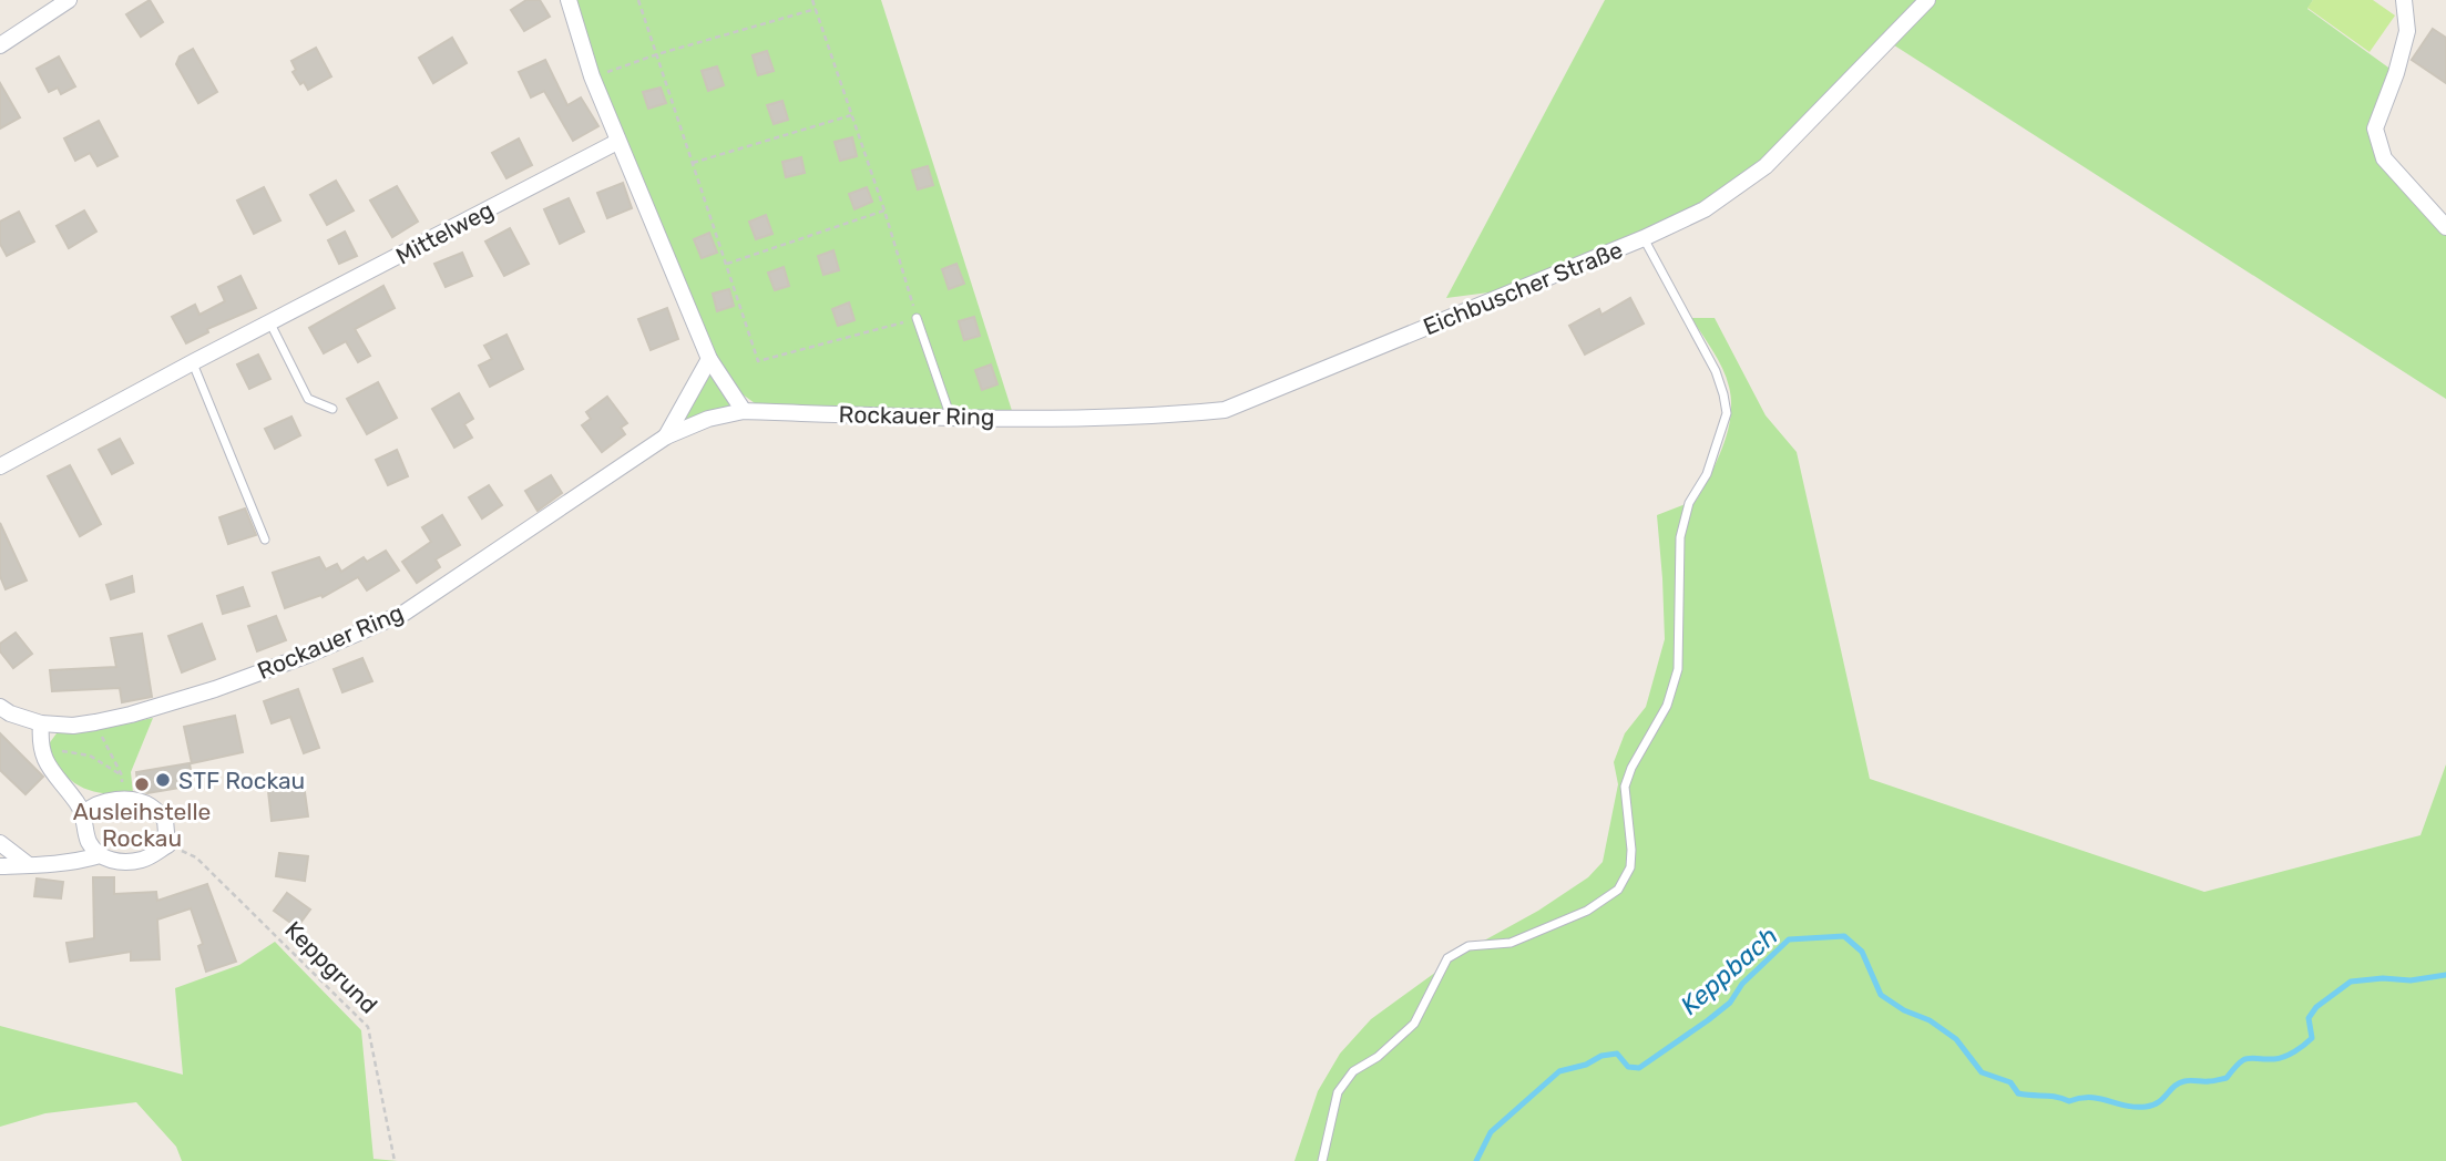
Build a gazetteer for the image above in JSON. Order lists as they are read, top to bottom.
{
  "streets": {
    "street": ["Mittelweg", "Eichbuscher Straße", "Rockauer Ring"],
    "path": ["Keppgrund"]
  },
  "crossings": [
    ["Eichbuscher Straße", "Rockauer Ring"]
  ],
  "water": ["Keppbach"],
  "places": ["STF Rockau", "Ausleihstelle Rockau"]
}
